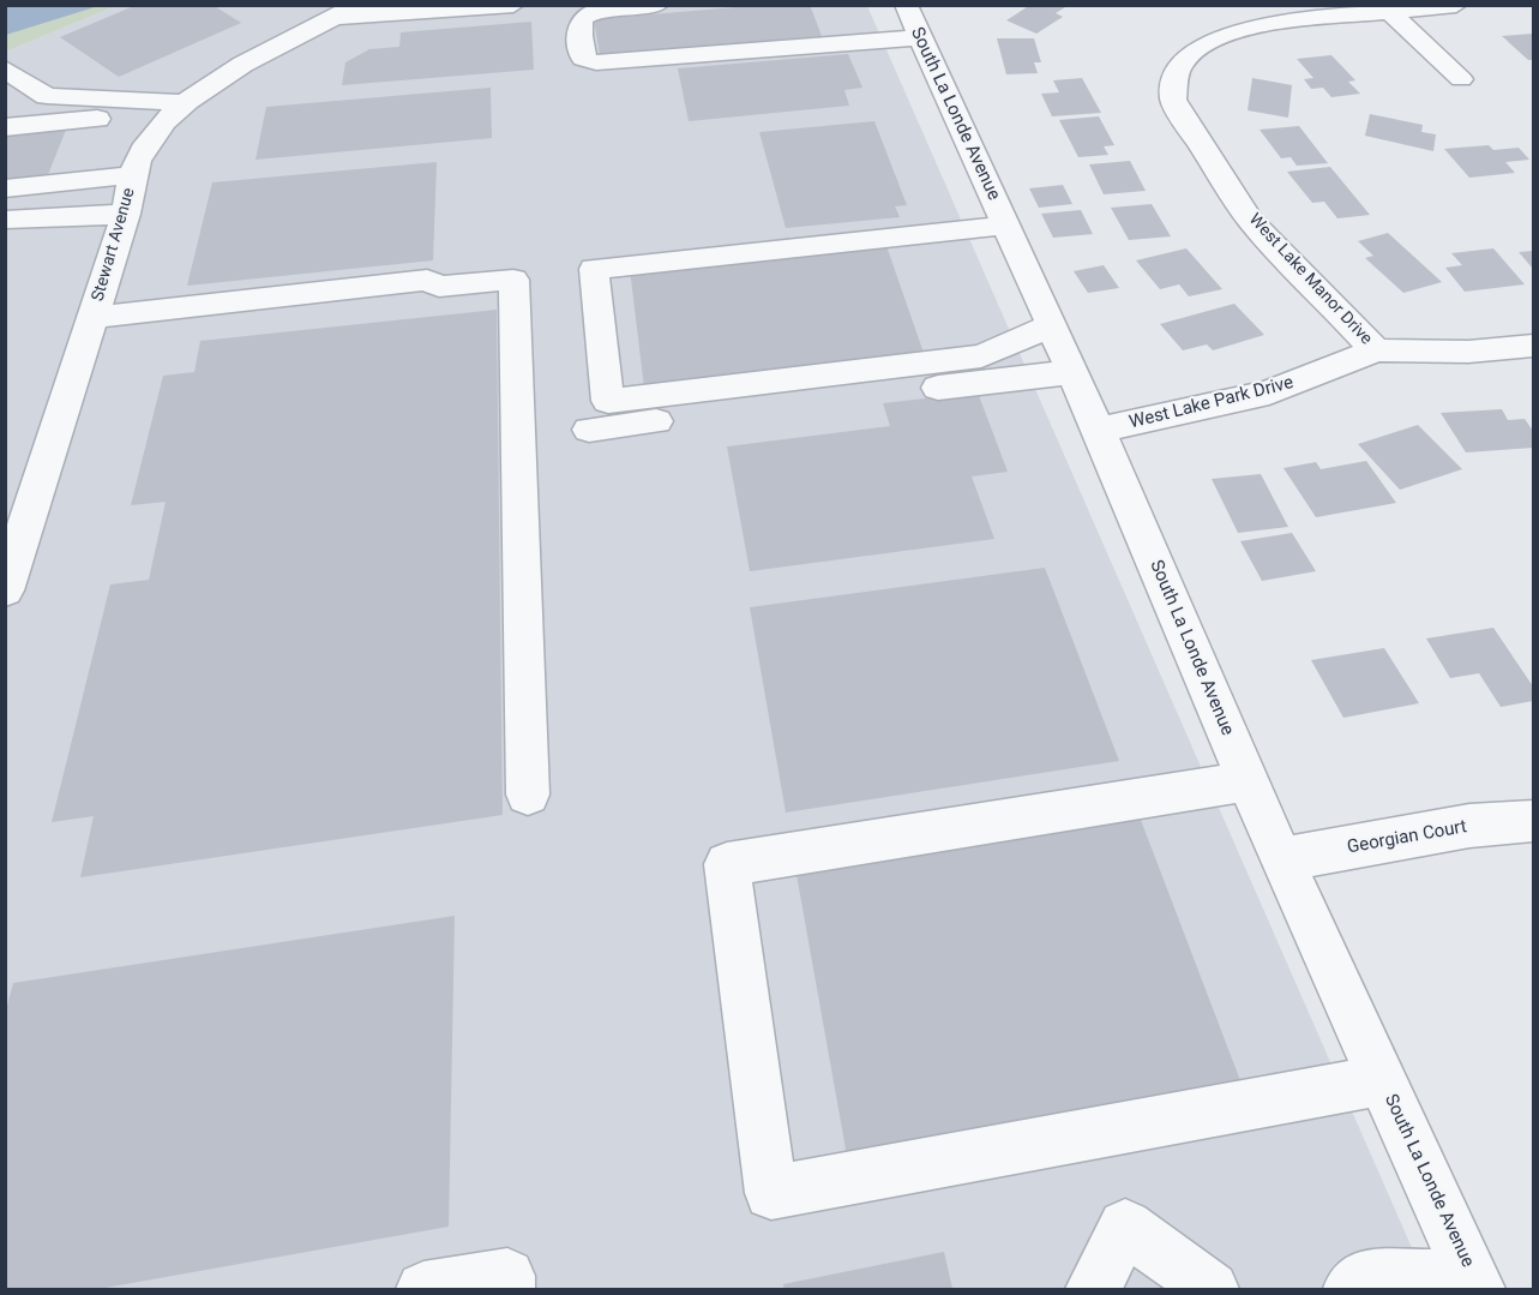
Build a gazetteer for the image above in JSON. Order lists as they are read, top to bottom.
{
  "streets": {
    "street": [
      "South La Londe Avenue",
      "Stewart Avenue",
      "West Lake Manor Drive",
      "West Lake Park Drive",
      "Georgian Court"
    ]
  },
  "crossings": [
    ["South La Londe Avenue", "West Lake Park Drive"],
    ["South La Londe Avenue", "Georgian Court"],
    ["West Lake Manor Drive", "West Lake Park Drive"]
  ]
}
